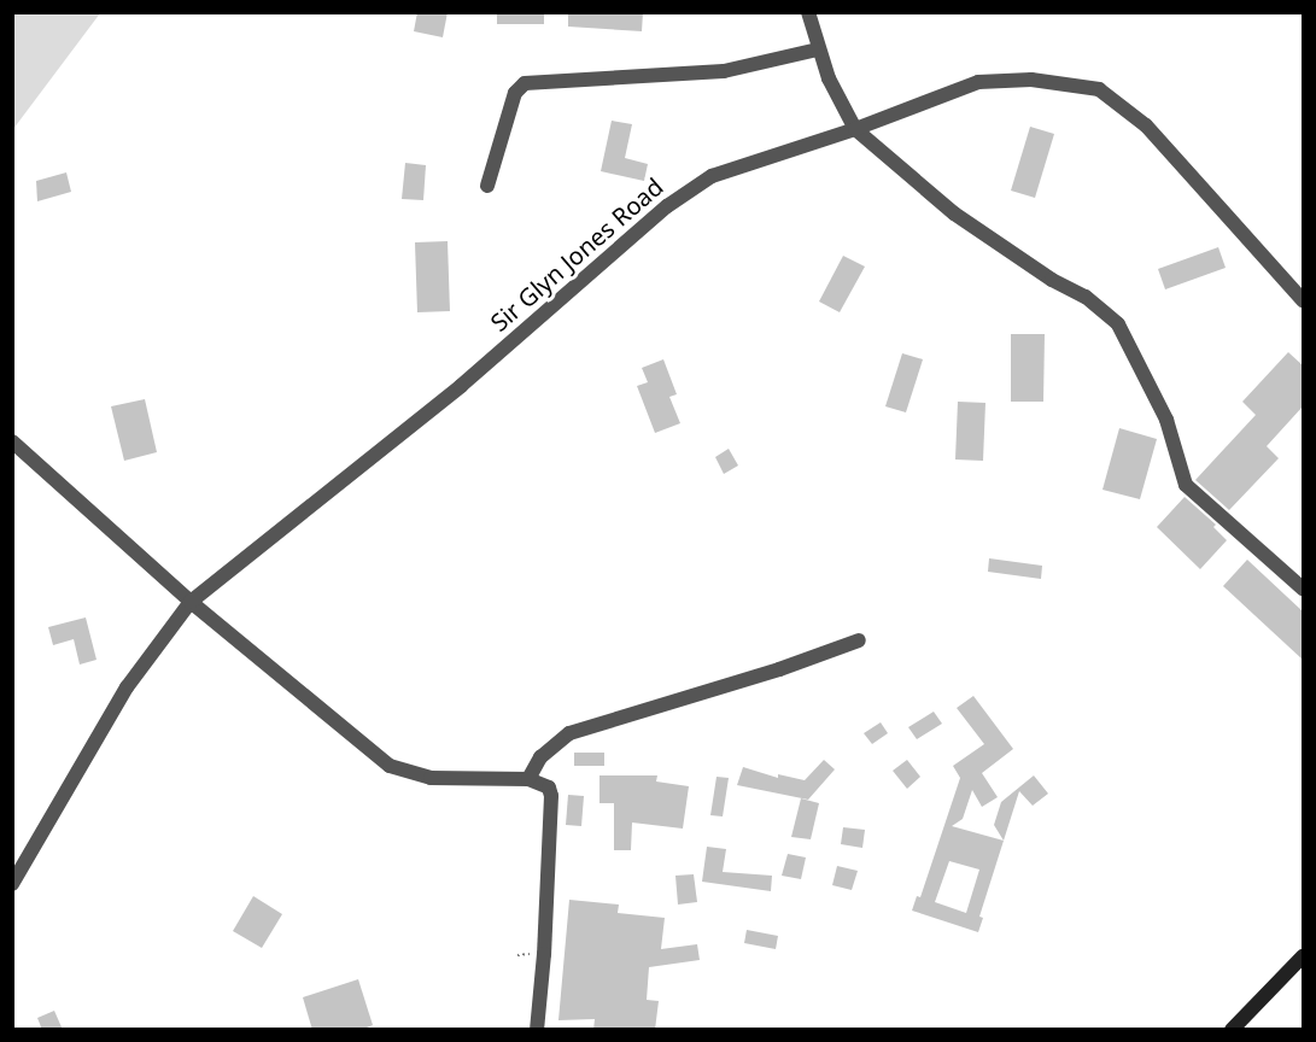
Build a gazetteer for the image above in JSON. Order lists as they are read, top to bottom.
{
  "streets": {
    "street": ["Sir Glyn Jones Road"]
  }
}
